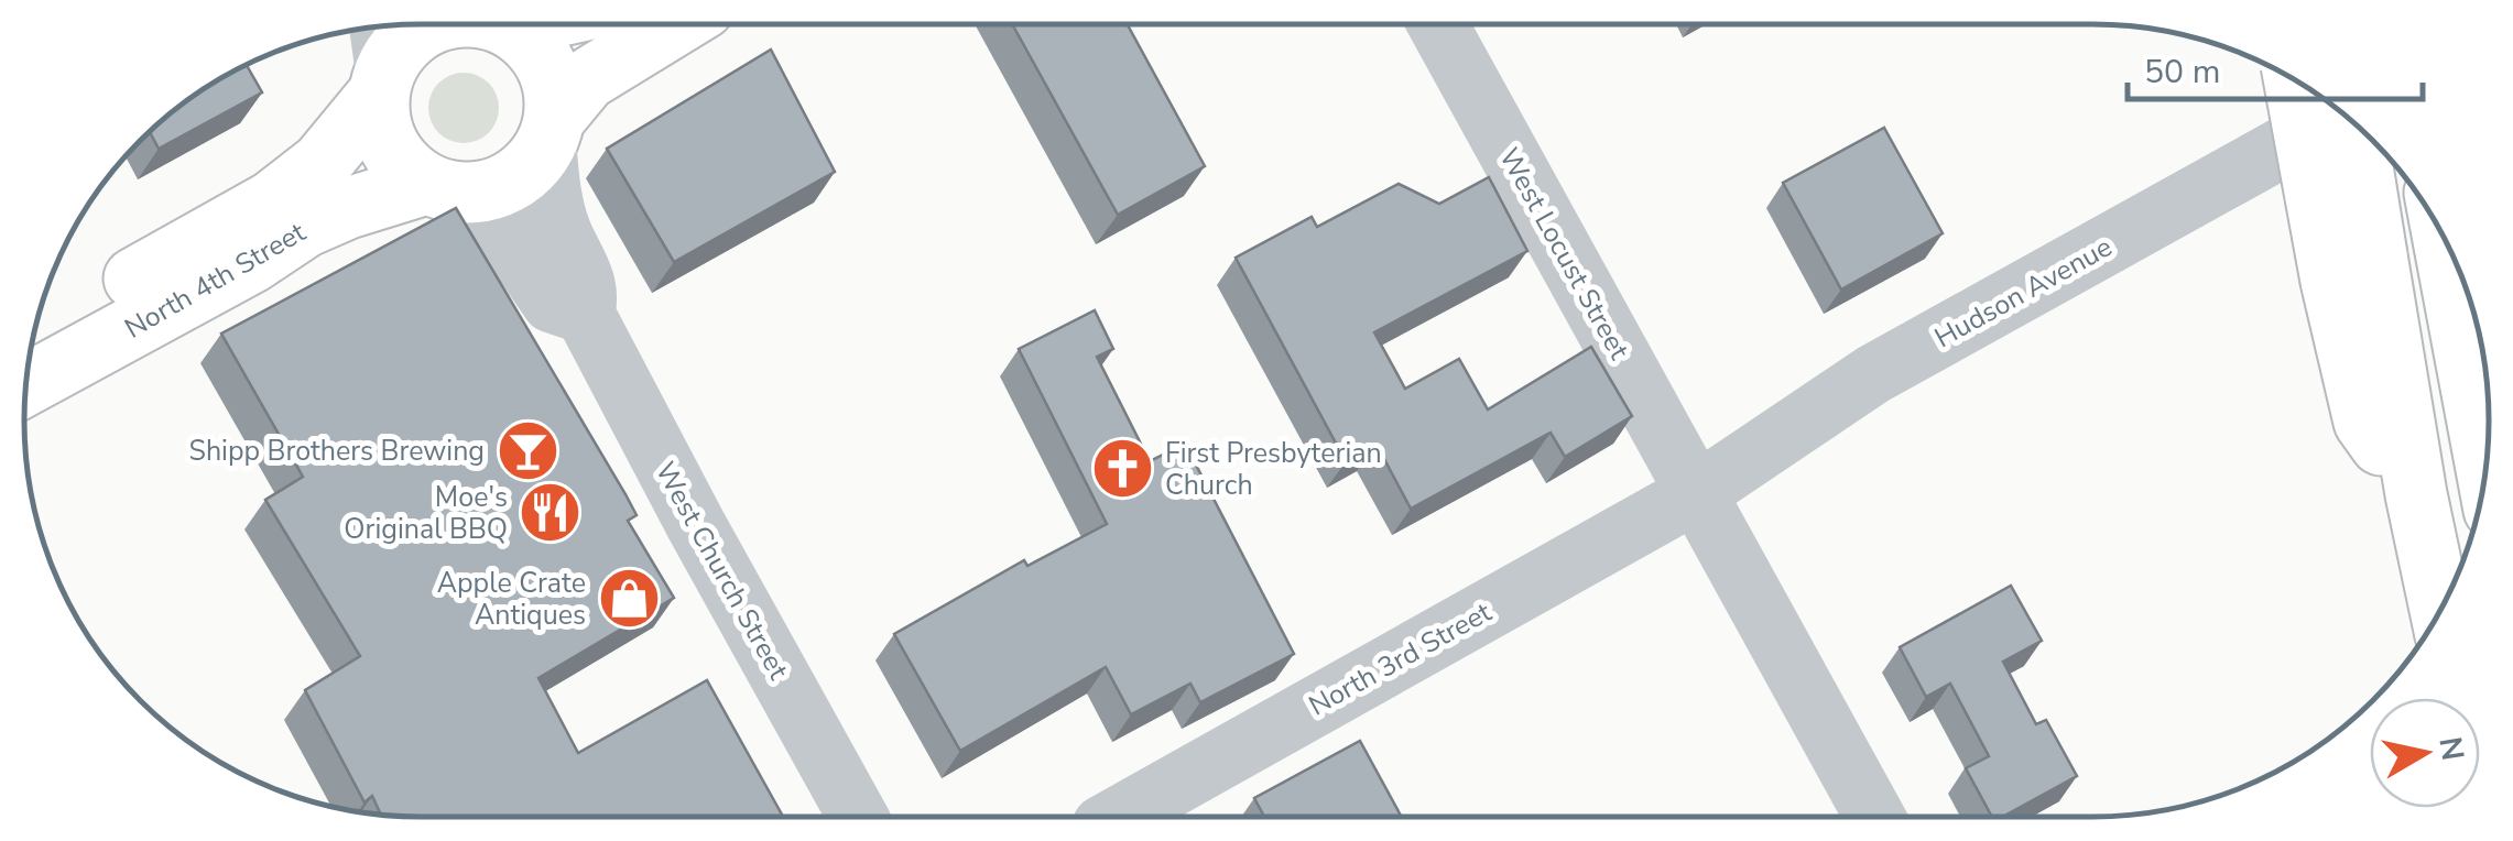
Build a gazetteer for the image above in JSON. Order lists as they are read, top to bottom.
{
  "streets": {
    "main road": ["North 4th Street"],
    "street": [
      "West Locust Street",
      "Hudson Avenue",
      "West Church Street",
      "North 3rd Street"
    ]
  },
  "crossings": [
    ["West Locust Street", "Hudson Avenue"],
    ["West Locust Street", "North 3rd Street"],
    ["Hudson Avenue", "North 3rd Street"]
  ],
  "places": {
    "bar": ["Shipp Brothers Brewing"],
    "church": ["First Presbyterian Church"],
    "restaurant": ["Moe's Original BBQ"],
    "shop": ["Apple Crate Antiques"]
  },
  "scale_bar": "50 m",
  "north": "right"
}
